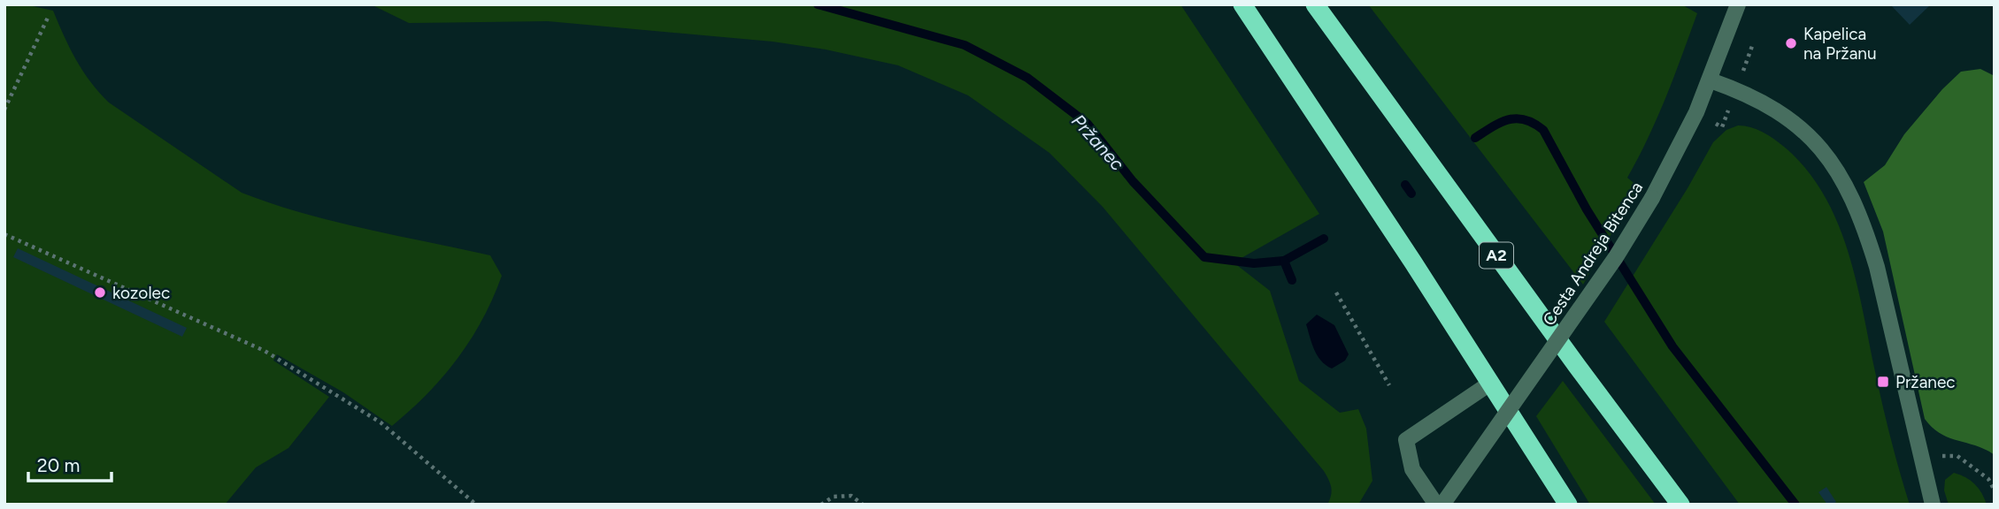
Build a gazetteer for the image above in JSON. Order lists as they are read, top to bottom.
{
  "streets": {
    "highway": ["A2"],
    "street": ["Cesta Andreja Bitenca"]
  },
  "water": ["Pržanec"],
  "places": {
    "other": ["Kapelica na Pržanu", "kozolec"],
    "transit": ["Pržanec"]
  },
  "scale_bar": "20 m"
}
